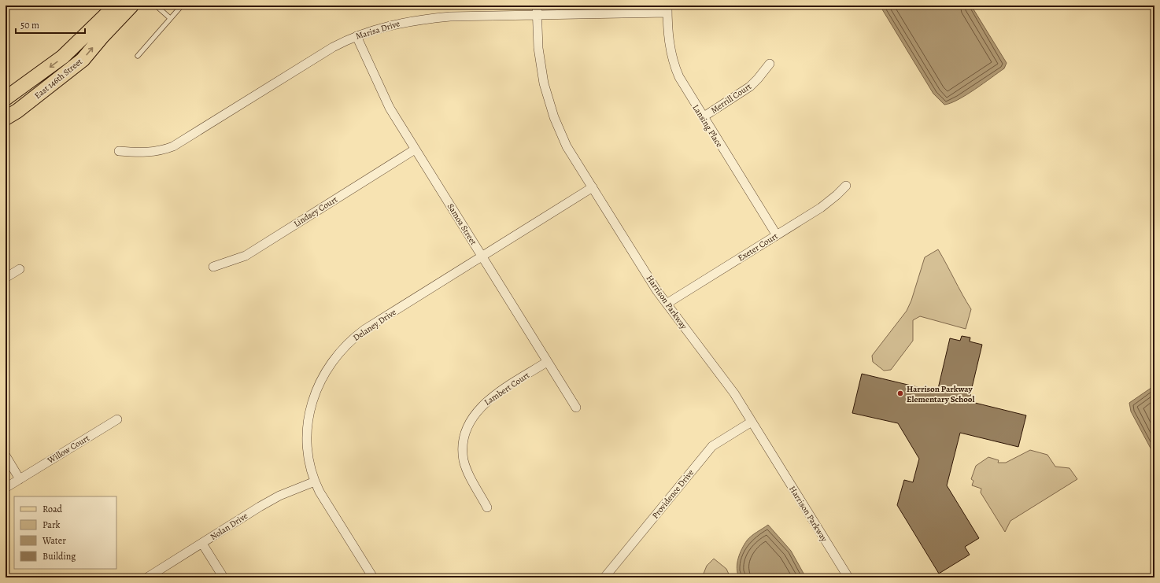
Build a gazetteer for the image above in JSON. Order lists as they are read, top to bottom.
{
  "streets": {
    "main road": ["East 146th Street"],
    "street": [
      "Marisa Drive",
      "Merrill Court",
      "Lansing Place",
      "Lindsey Court",
      "Samoa Street",
      "Exeter Court",
      "Harrison Parkway",
      "Delaney Drive",
      "Lambert Court",
      "Willow Court",
      "Providence Drive",
      "Nolan Drive"
    ]
  },
  "crossings": [
    ["Marisa Drive", "Lansing Place"],
    ["Marisa Drive", "Samoa Street"],
    ["Marisa Drive", "Harrison Parkway"],
    ["Merrill Court", "Lansing Place"],
    ["Lansing Place", "Exeter Court"],
    ["Lindsey Court", "Samoa Street"],
    ["Samoa Street", "Delaney Drive"],
    ["Samoa Street", "Lambert Court"],
    ["Exeter Court", "Harrison Parkway"],
    ["Harrison Parkway", "Delaney Drive"],
    ["Harrison Parkway", "Providence Drive"],
    ["Delaney Drive", "Nolan Drive"]
  ],
  "places": ["Harrison Parkway Elementary School"],
  "legend": [
    "Road",
    "Park",
    "Water",
    "Building"
  ],
  "scale_bar": "50 m"
}
